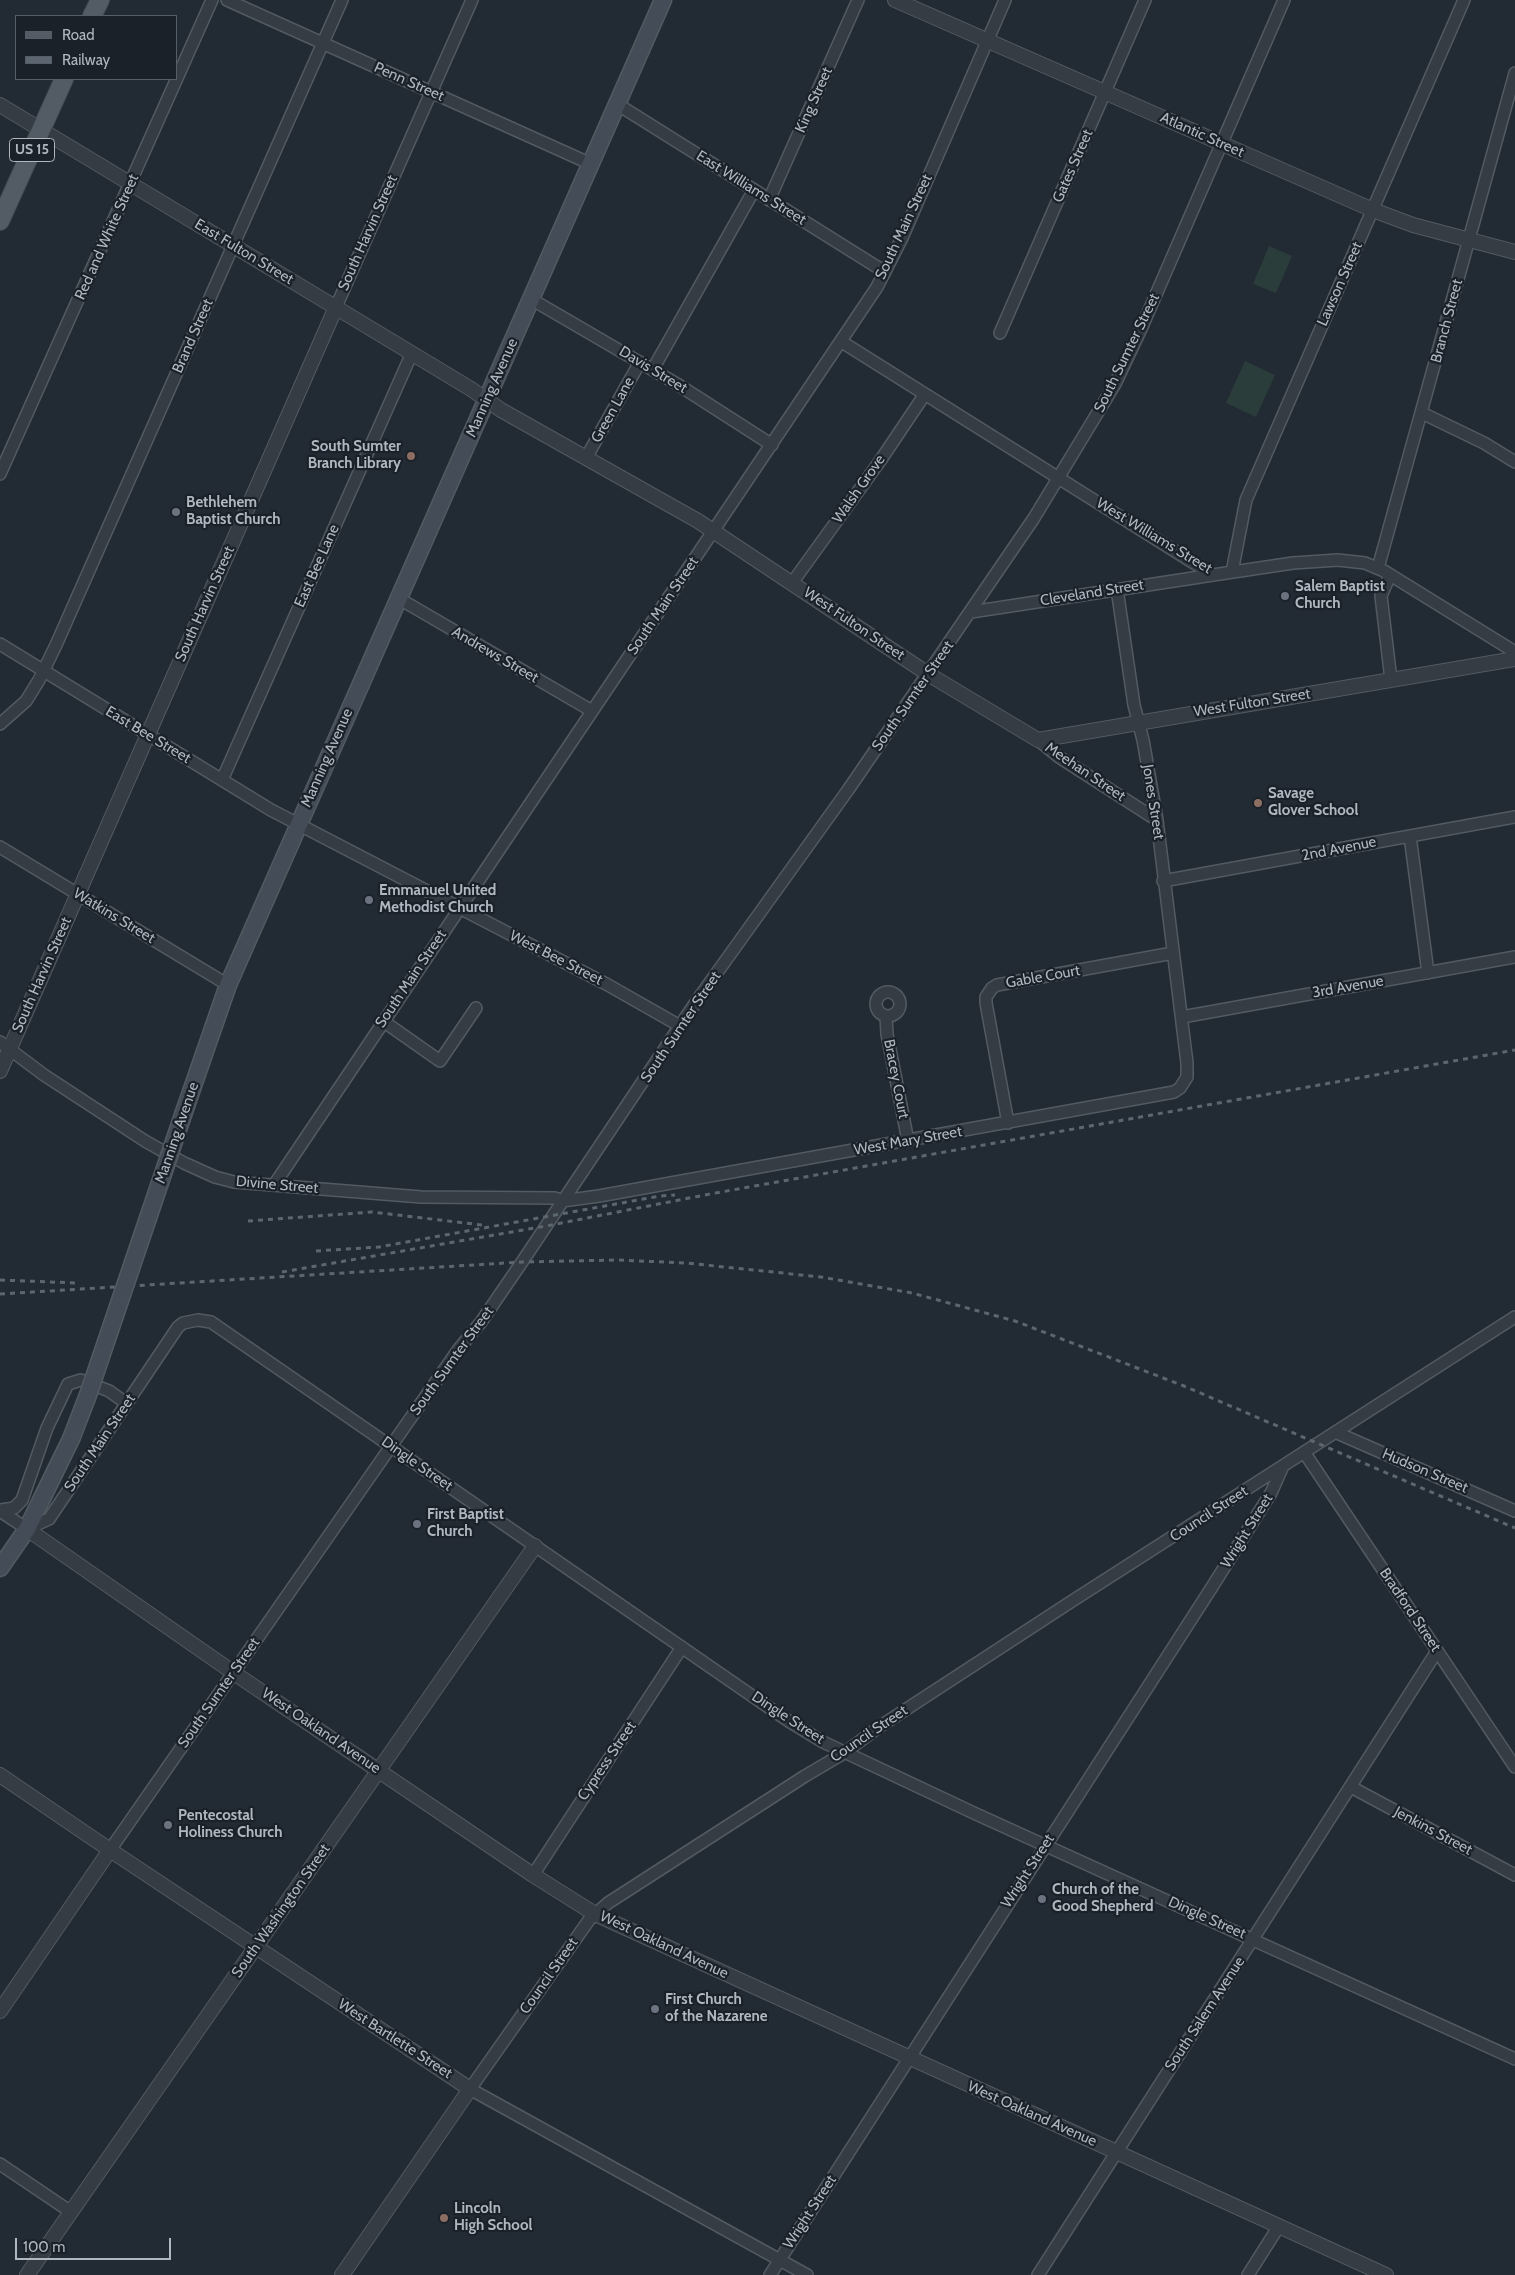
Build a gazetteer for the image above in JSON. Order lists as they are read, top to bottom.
{
  "streets": {
    "main road": ["US 15", "South Main Street", "Manning Avenue"],
    "street": [
      "Penn Street",
      "King Street",
      "Atlantic Street",
      "Gates Street",
      "East Williams Street",
      "South Harvin Street",
      "Red and White Street",
      "East Fulton Street",
      "Lawson Street",
      "Branch Street",
      "Brand Street",
      "South Sumter Street",
      "Davis Street",
      "Green Lane",
      "Walsh Grove",
      "West Williams Street",
      "East Bee Lane",
      "Cleveland Street",
      "West Fulton Street",
      "Andrews Street",
      "East Bee Street",
      "Meehan Street",
      "Jones Street",
      "2nd Avenue",
      "Watkins Street",
      "West Bee Street",
      "Gable Court",
      "3rd Avenue",
      "Bracey Court",
      "West Mary Street",
      "Divine Street",
      "Dingle Street",
      "Hudson Street",
      "Council Street",
      "Wright Street",
      "Bradford Street",
      "West Oakland Avenue",
      "Cypress Street",
      "Jenkins Street",
      "South Washington Street",
      "South Salem Avenue",
      "West Bartlette Street"
    ]
  },
  "crossings": [
    ["Penn Street", "South Harvin Street"],
    ["Penn Street", "Brand Street"],
    ["Penn Street", "Manning Avenue"],
    ["King Street", "East Williams Street"],
    ["Atlantic Street", "Gates Street"],
    ["Atlantic Street", "South Main Street"],
    ["Atlantic Street", "Lawson Street"],
    ["Atlantic Street", "Branch Street"],
    ["Atlantic Street", "South Sumter Street"],
    ["US 15", "East Fulton Street"],
    ["East Williams Street", "South Main Street"],
    ["East Williams Street", "Manning Avenue"],
    ["South Main Street", "Davis Street"],
    ["South Main Street", "Manning Avenue"],
    ["South Main Street", "West Williams Street"],
    ["South Main Street", "West Fulton Street"],
    ["South Main Street", "Andrews Street"],
    ["South Main Street", "West Bee Street"],
    ["South Main Street", "Divine Street"],
    ["South Main Street", "Dingle Street"],
    ["South Main Street", "West Oakland Avenue"],
    ["South Harvin Street", "East Fulton Street"],
    ["South Harvin Street", "East Bee Street"],
    ["South Harvin Street", "Watkins Street"],
    ["South Harvin Street", "Divine Street"],
    ["Red and White Street", "East Fulton Street"],
    ["East Fulton Street", "Brand Street"],
    ["East Fulton Street", "Manning Avenue"],
    ["East Fulton Street", "East Bee Lane"],
    ["East Fulton Street", "West Fulton Street"],
    ["Lawson Street", "West Williams Street"],
    ["Branch Street", "West Williams Street"],
    ["Brand Street", "East Bee Street"],
    ["South Sumter Street", "West Williams Street"],
    ["South Sumter Street", "Cleveland Street"],
    ["South Sumter Street", "West Fulton Street"],
    ["South Sumter Street", "West Bee Street"],
    ["South Sumter Street", "West Mary Street"],
    ["South Sumter Street", "Divine Street"],
    ["South Sumter Street", "Dingle Street"],
    ["South Sumter Street", "West Oakland Avenue"],
    ["South Sumter Street", "West Bartlette Street"],
    ["Davis Street", "Manning Avenue"],
    ["Davis Street", "Green Lane"],
    ["Manning Avenue", "West Fulton Street"],
    ["Manning Avenue", "Andrews Street"],
    ["Manning Avenue", "East Bee Street"],
    ["Manning Avenue", "Watkins Street"],
    ["Manning Avenue", "West Bee Street"],
    ["Manning Avenue", "West Oakland Avenue"],
    ["Green Lane", "West Fulton Street"],
    ["Walsh Grove", "West Williams Street"],
    ["Walsh Grove", "West Fulton Street"],
    ["West Williams Street", "Cleveland Street"],
    ["East Bee Lane", "East Bee Street"],
    ["Cleveland Street", "Jones Street"],
    ["West Fulton Street", "Meehan Street"],
    ["West Fulton Street", "Jones Street"],
    ["East Bee Street", "West Bee Street"],
    ["Meehan Street", "Jones Street"],
    ["Jones Street", "2nd Avenue"],
    ["Jones Street", "Gable Court"],
    ["Jones Street", "3rd Avenue"],
    ["Jones Street", "West Mary Street"],
    ["Gable Court", "West Mary Street"],
    ["3rd Avenue", "West Mary Street"],
    ["Bracey Court", "West Mary Street"],
    ["West Mary Street", "Divine Street"],
    ["Dingle Street", "Council Street"],
    ["Dingle Street", "Wright Street"],
    ["Dingle Street", "Cypress Street"],
    ["Dingle Street", "South Washington Street"],
    ["Dingle Street", "South Salem Avenue"],
    ["Hudson Street", "Council Street"],
    ["Council Street", "Wright Street"],
    ["Council Street", "Bradford Street"],
    ["Council Street", "West Oakland Avenue"],
    ["Council Street", "West Bartlette Street"],
    ["Wright Street", "West Oakland Avenue"],
    ["Wright Street", "West Bartlette Street"],
    ["Bradford Street", "South Salem Avenue"],
    ["West Oakland Avenue", "Cypress Street"],
    ["West Oakland Avenue", "South Washington Street"],
    ["West Oakland Avenue", "South Salem Avenue"],
    ["Jenkins Street", "South Salem Avenue"],
    ["South Washington Street", "West Bartlette Street"]
  ],
  "places": [
    "South Sumter Branch Library",
    "Bethlehem Baptist Church",
    "Salem Baptist Church",
    "Savage Glover School",
    "Emmanuel United Methodist Church",
    "First Baptist Church",
    "Pentecostal Holiness Church",
    "Church of the Good Shepherd",
    "First Church of the Nazarene",
    "Lincoln High School"
  ],
  "legend": ["Road", "Railway"],
  "scale_bar": "100 m"
}
